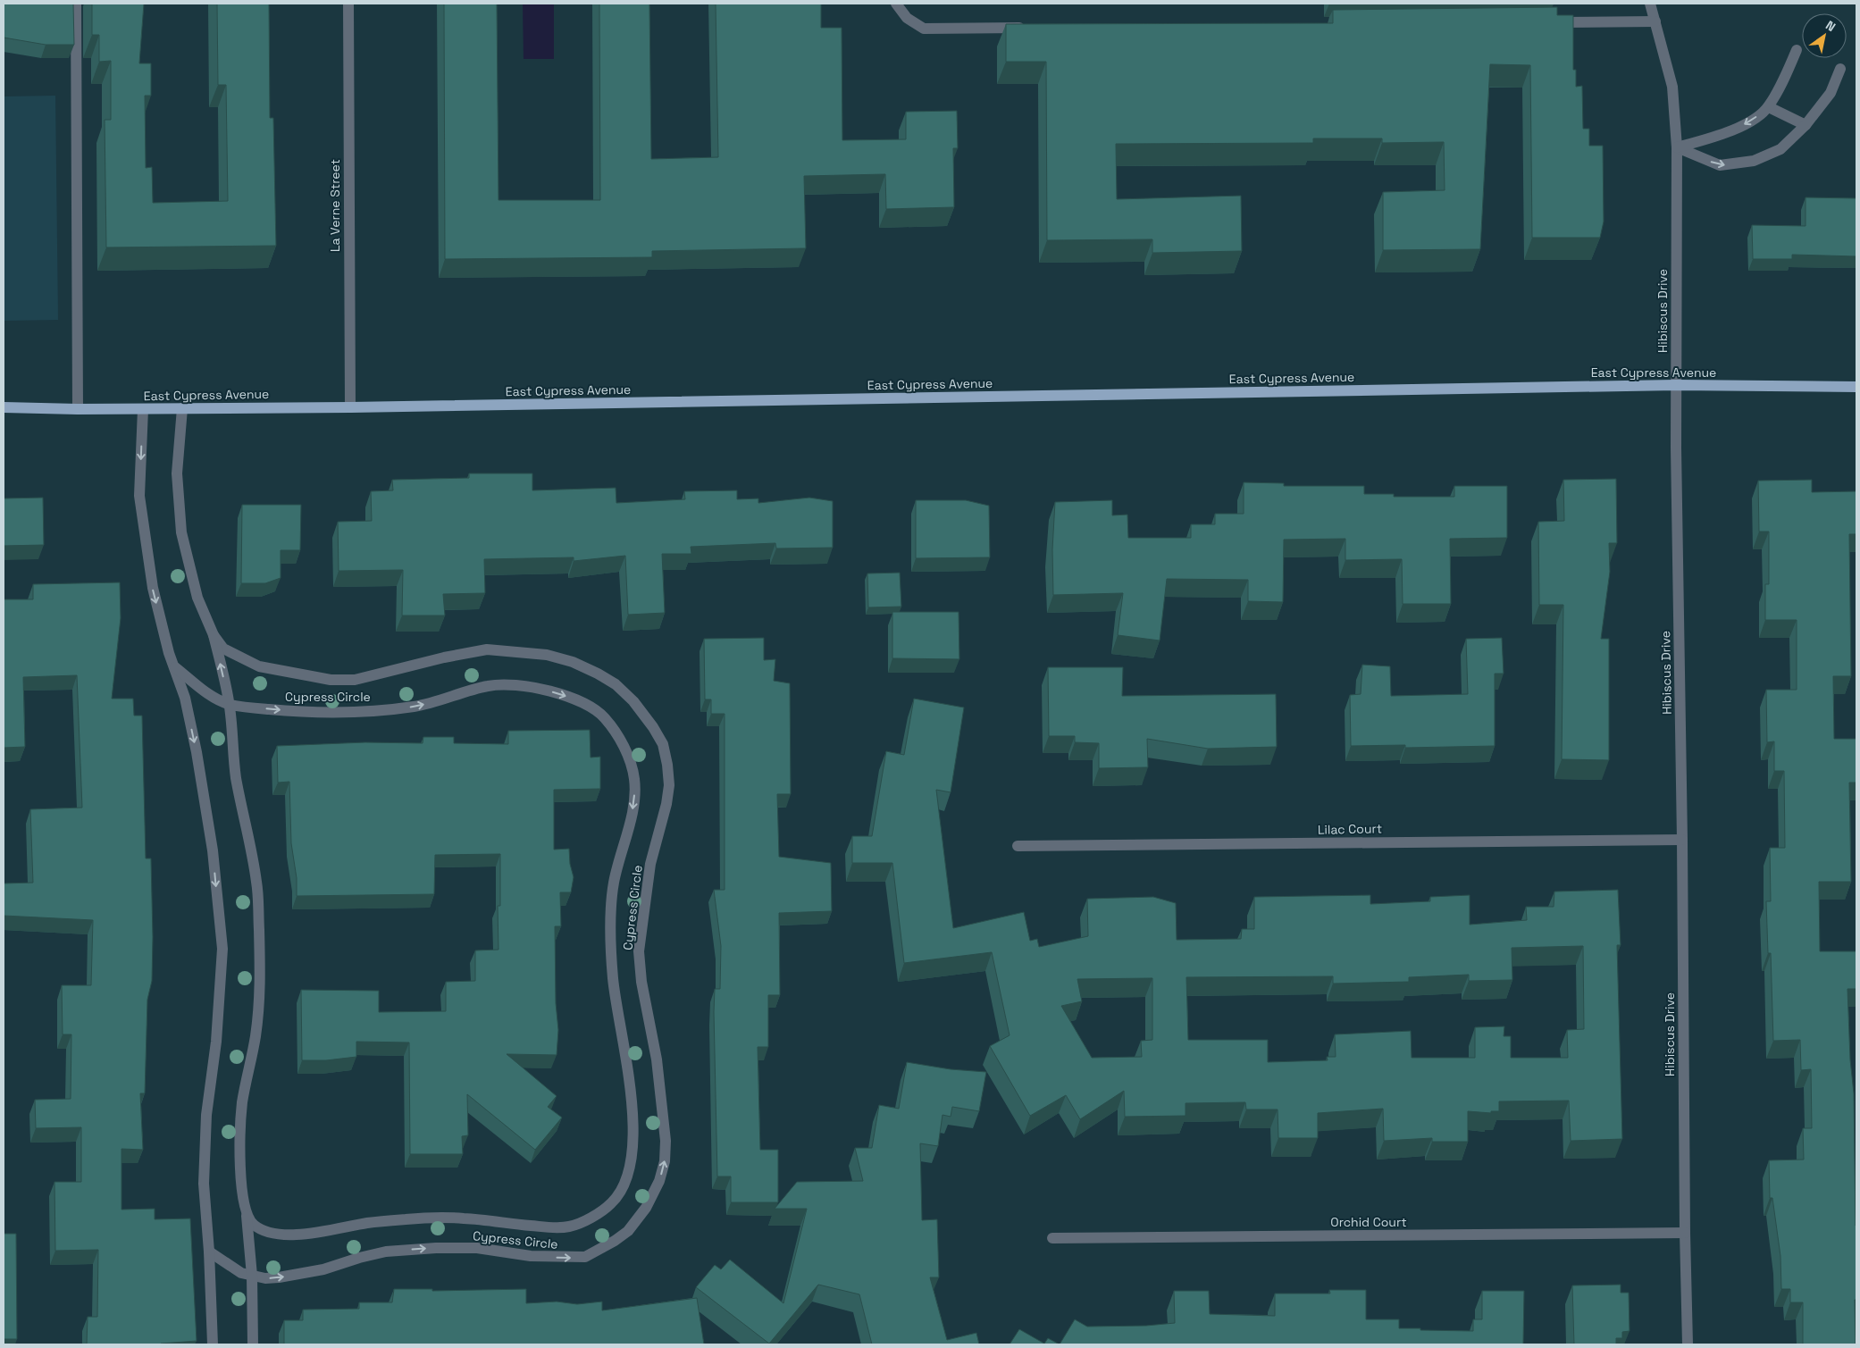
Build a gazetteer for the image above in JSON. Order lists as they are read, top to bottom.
{
  "streets": {
    "main road": ["East Cypress Avenue"],
    "street": [
      "La Verne Street",
      "Hibiscus Drive",
      "Cypress Circle",
      "Lilac Court",
      "Orchid Court"
    ]
  },
  "crossings": [
    ["La Verne Street", "East Cypress Avenue"],
    ["Hibiscus Drive", "East Cypress Avenue"],
    ["Hibiscus Drive", "Lilac Court"],
    ["Hibiscus Drive", "Orchid Court"],
    ["East Cypress Avenue", "Cypress Circle"]
  ],
  "north": "top right"
}
